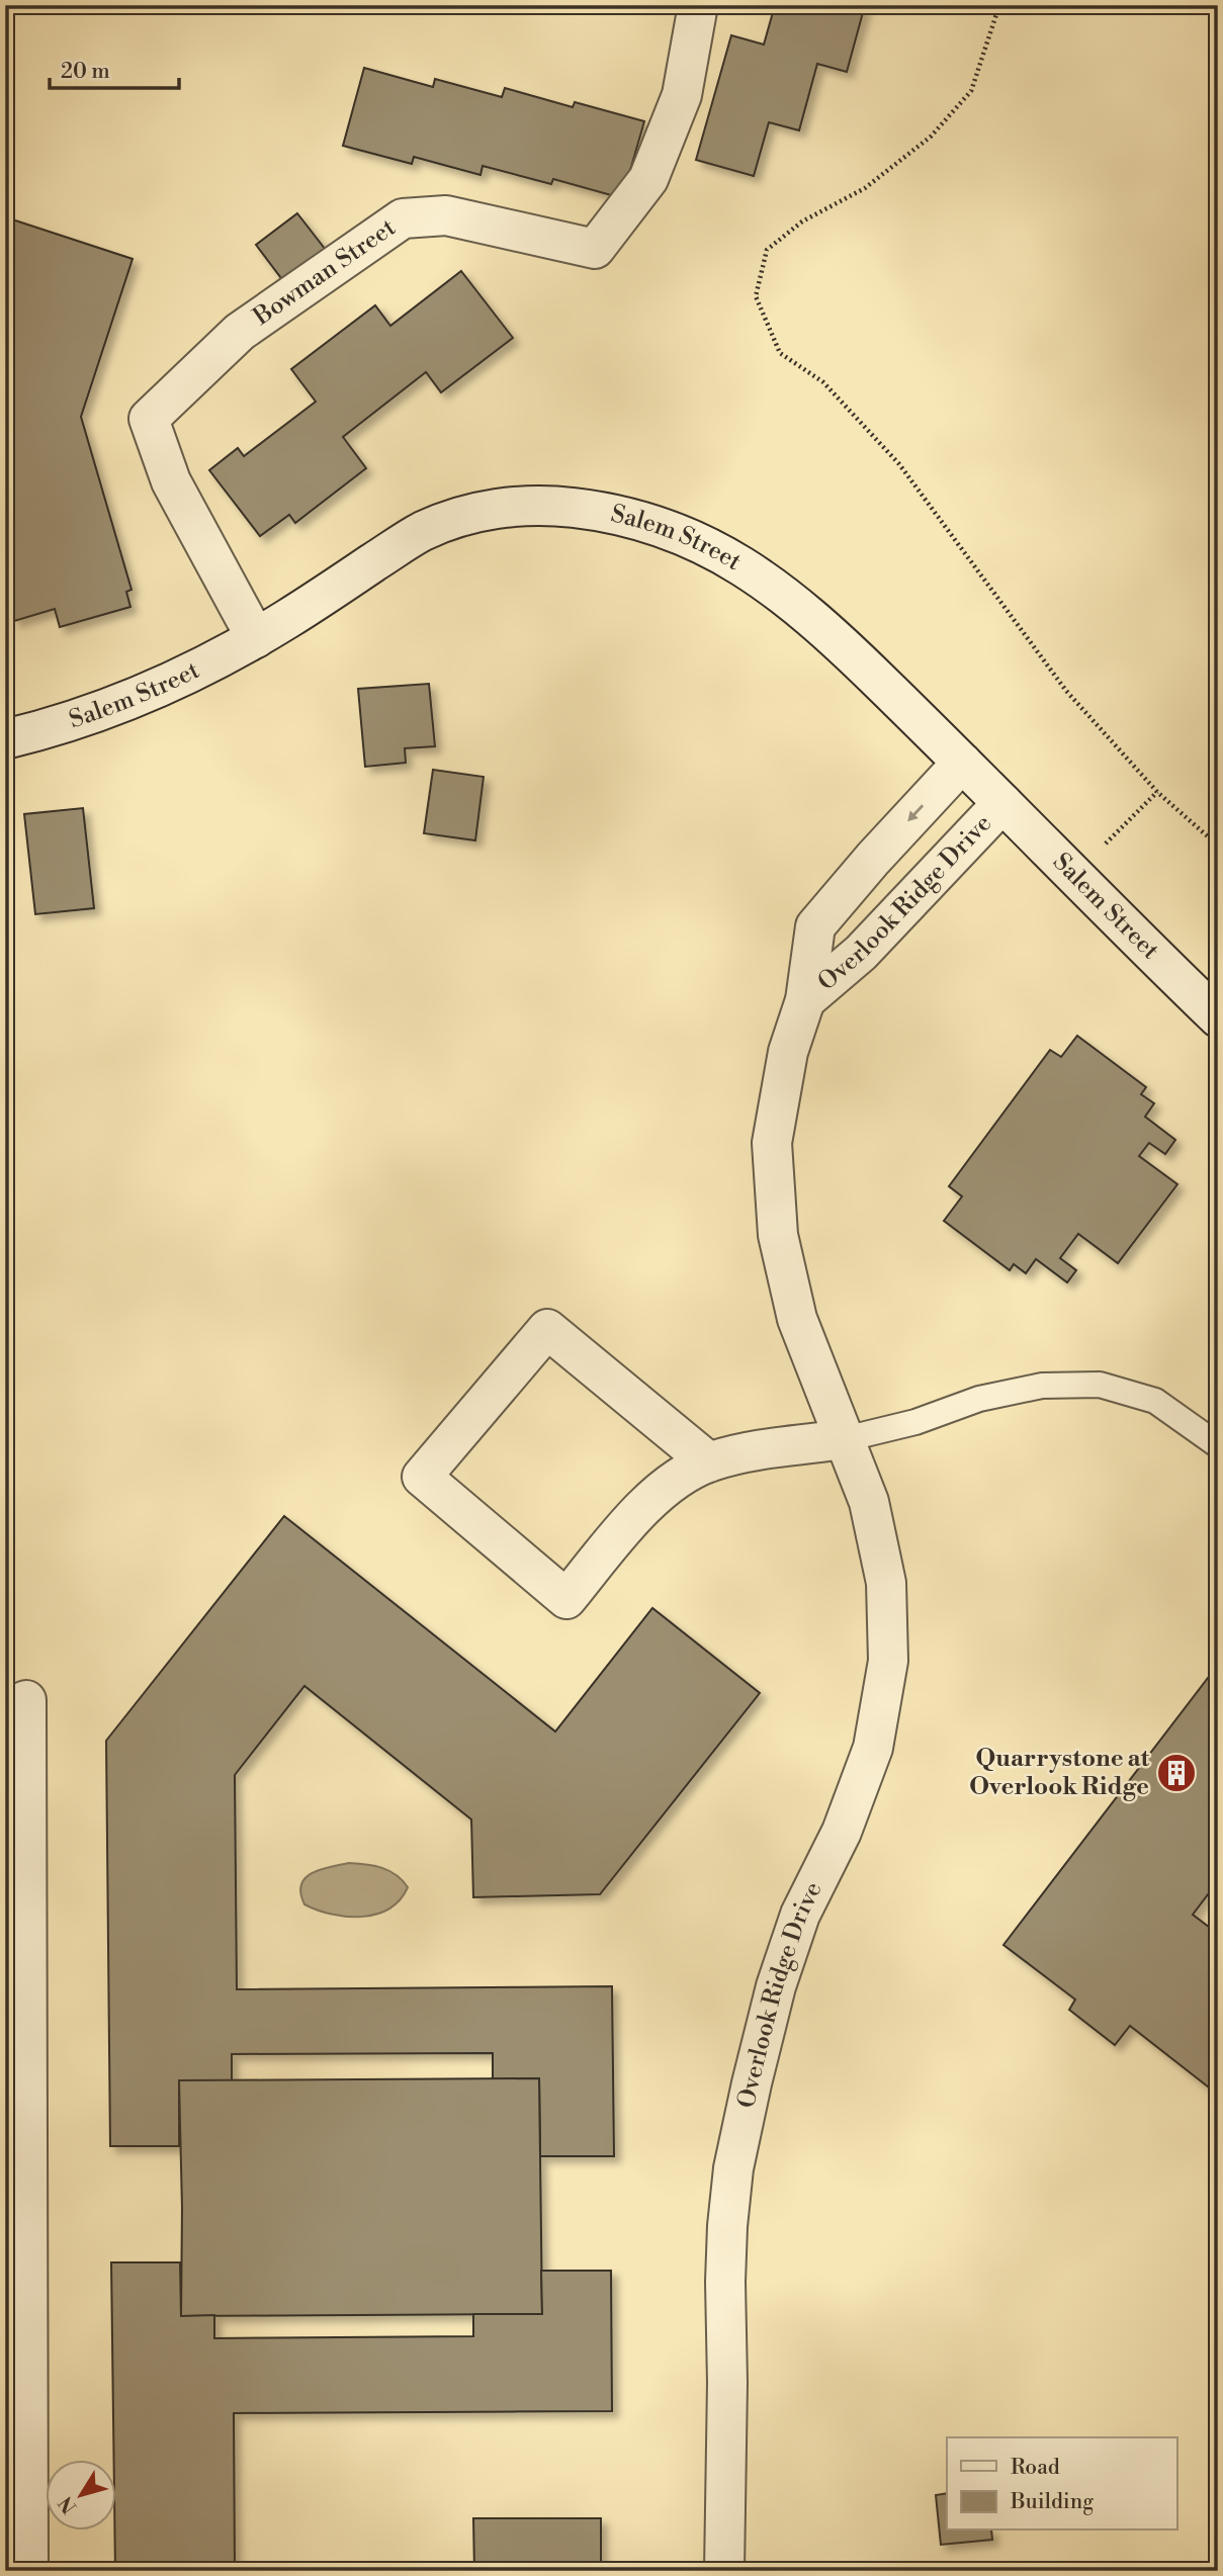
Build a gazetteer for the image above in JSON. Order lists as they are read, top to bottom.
{
  "streets": {
    "street": ["Bowman Street", "Salem Street", "Overlook Ridge Drive"]
  },
  "crossings": [
    ["Bowman Street", "Salem Street"],
    ["Salem Street", "Overlook Ridge Drive"]
  ],
  "places": {
    "building": ["Quarrystone at Overlook Ridge"]
  },
  "legend": ["Road", "Building"],
  "scale_bar": "20 m",
  "north": "bottom left"
}
